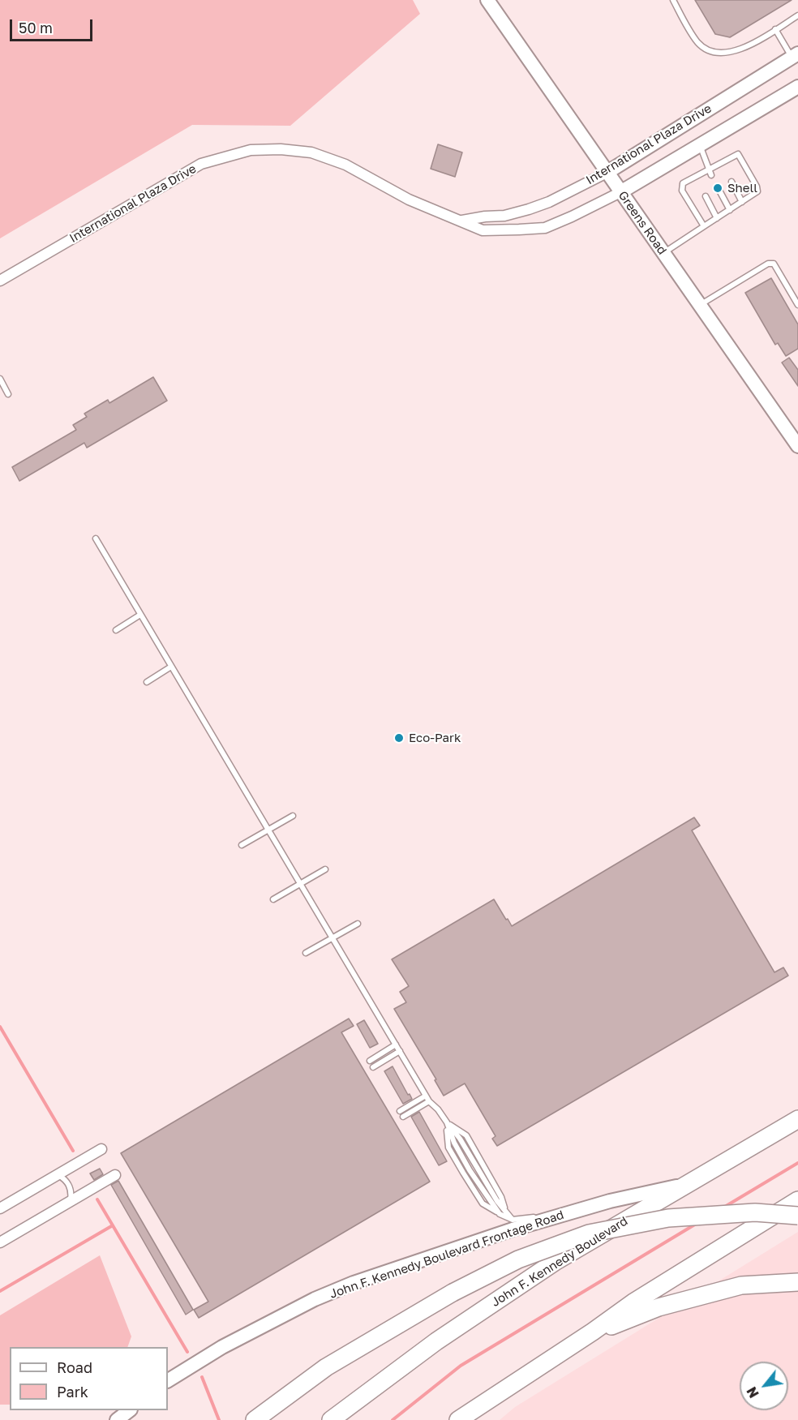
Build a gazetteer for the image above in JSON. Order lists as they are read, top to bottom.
{
  "streets": {
    "highway": ["John F. Kennedy Boulevard"],
    "street": ["International Plaza Drive", "Greens Road", "John F. Kennedy Boulevard Frontage Road"]
  },
  "crossings": [
    ["International Plaza Drive", "Greens Road"],
    ["John F. Kennedy Boulevard Frontage Road", "John F. Kennedy Boulevard"]
  ],
  "places": ["Shell", "Eco-Park"],
  "legend": ["Road", "Park"],
  "scale_bar": "50 m",
  "north": "bottom left"
}
